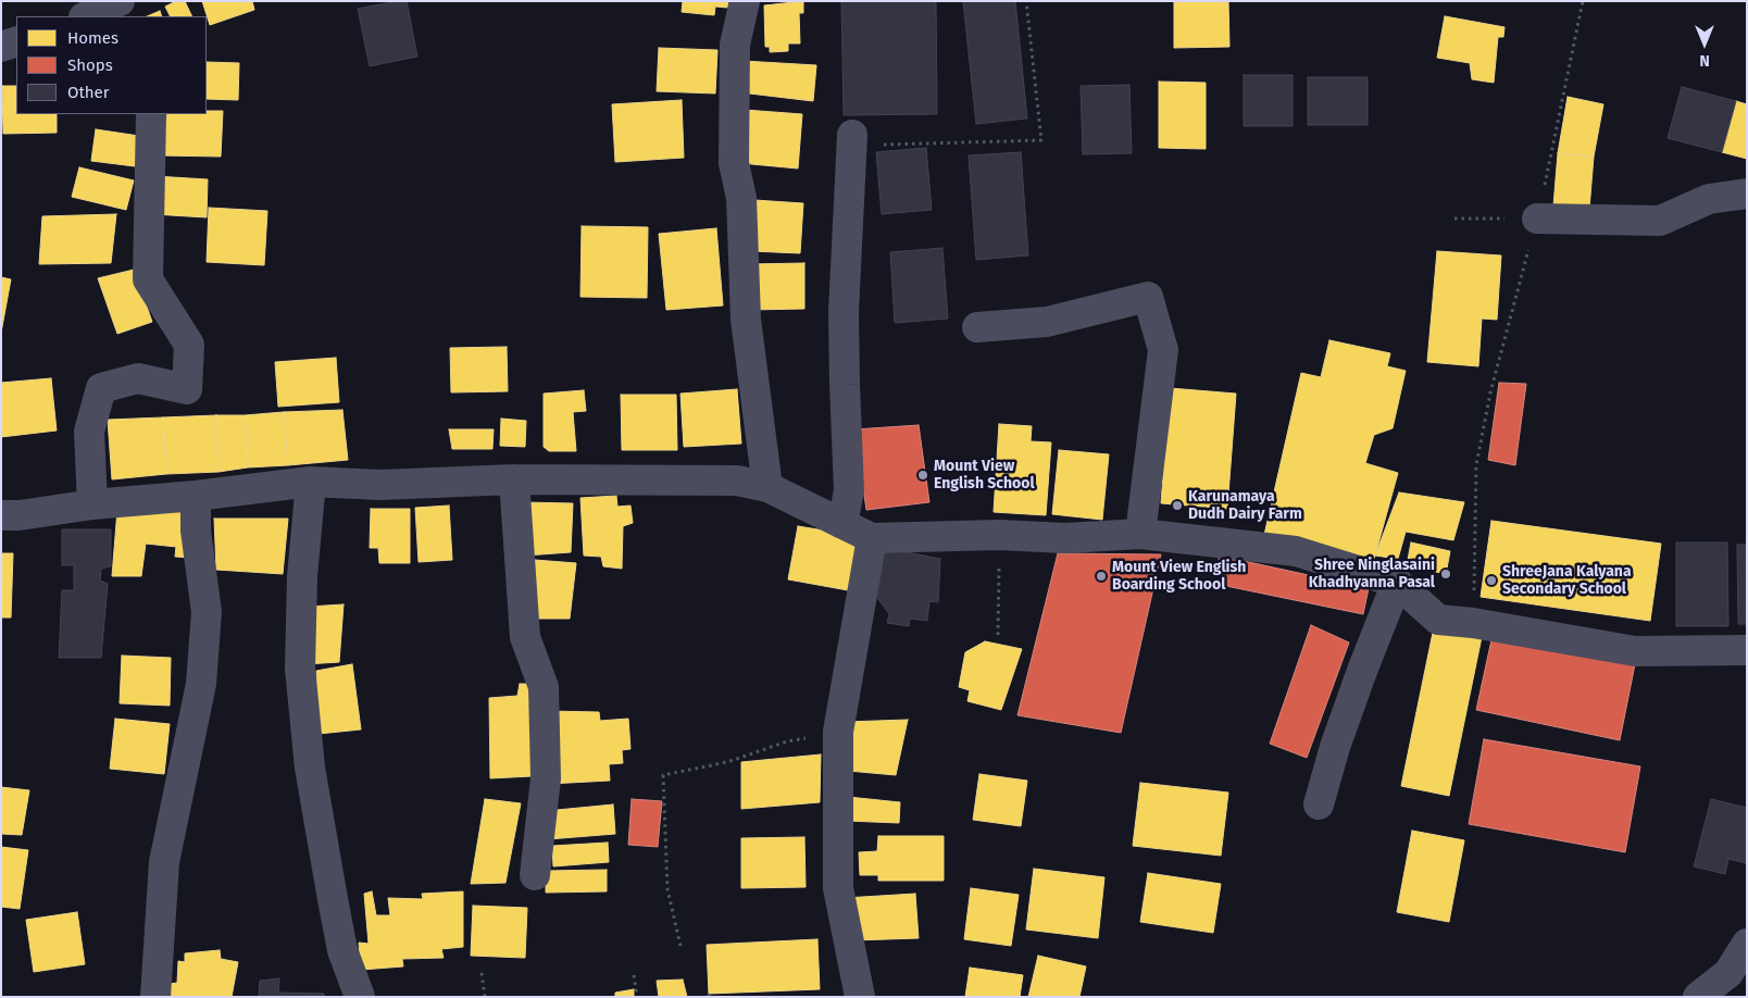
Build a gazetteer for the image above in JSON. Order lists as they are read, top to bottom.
{
  "places": [
    "Mount View English School",
    "Karunamaya Dudh Dairy Farm",
    "Shree Ninglasaini Khadhyanna Pasal",
    "Mount View English Boarding School",
    "ShreeJana Kalyana Secondary School"
  ],
  "legend": ["Homes", "Shops", "Other"],
  "north": "bottom"
}
